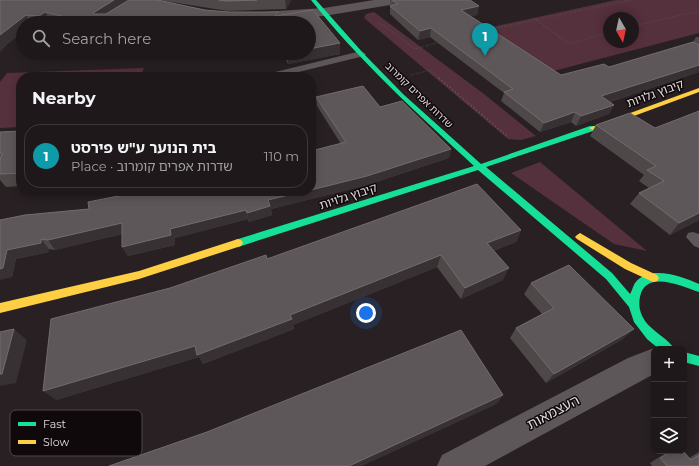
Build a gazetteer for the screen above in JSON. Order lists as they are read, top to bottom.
{
  "streets": {
    "street": ["קיבוץ גלויות", "שדרות אפרים קומרוב", "העצמאות"]
  },
  "crossings": [
    ["קיבוץ גלויות", "שדרות אפרים קומרוב"]
  ],
  "legend": ["Fast", "Slow"],
  "north": "bottom",
  "page": {
    "search": "Search here",
    "pins": "1",
    "heading": "Nearby",
    "list": [
      {
        "mark": "1",
        "name": "בית הנוער ע\"ש פירסט",
        "note": "Place · שדרות אפרים קומרוב",
        "value": "110 m"
      }
    ],
    "map_buttons": ["+", "−"]
  }
}
